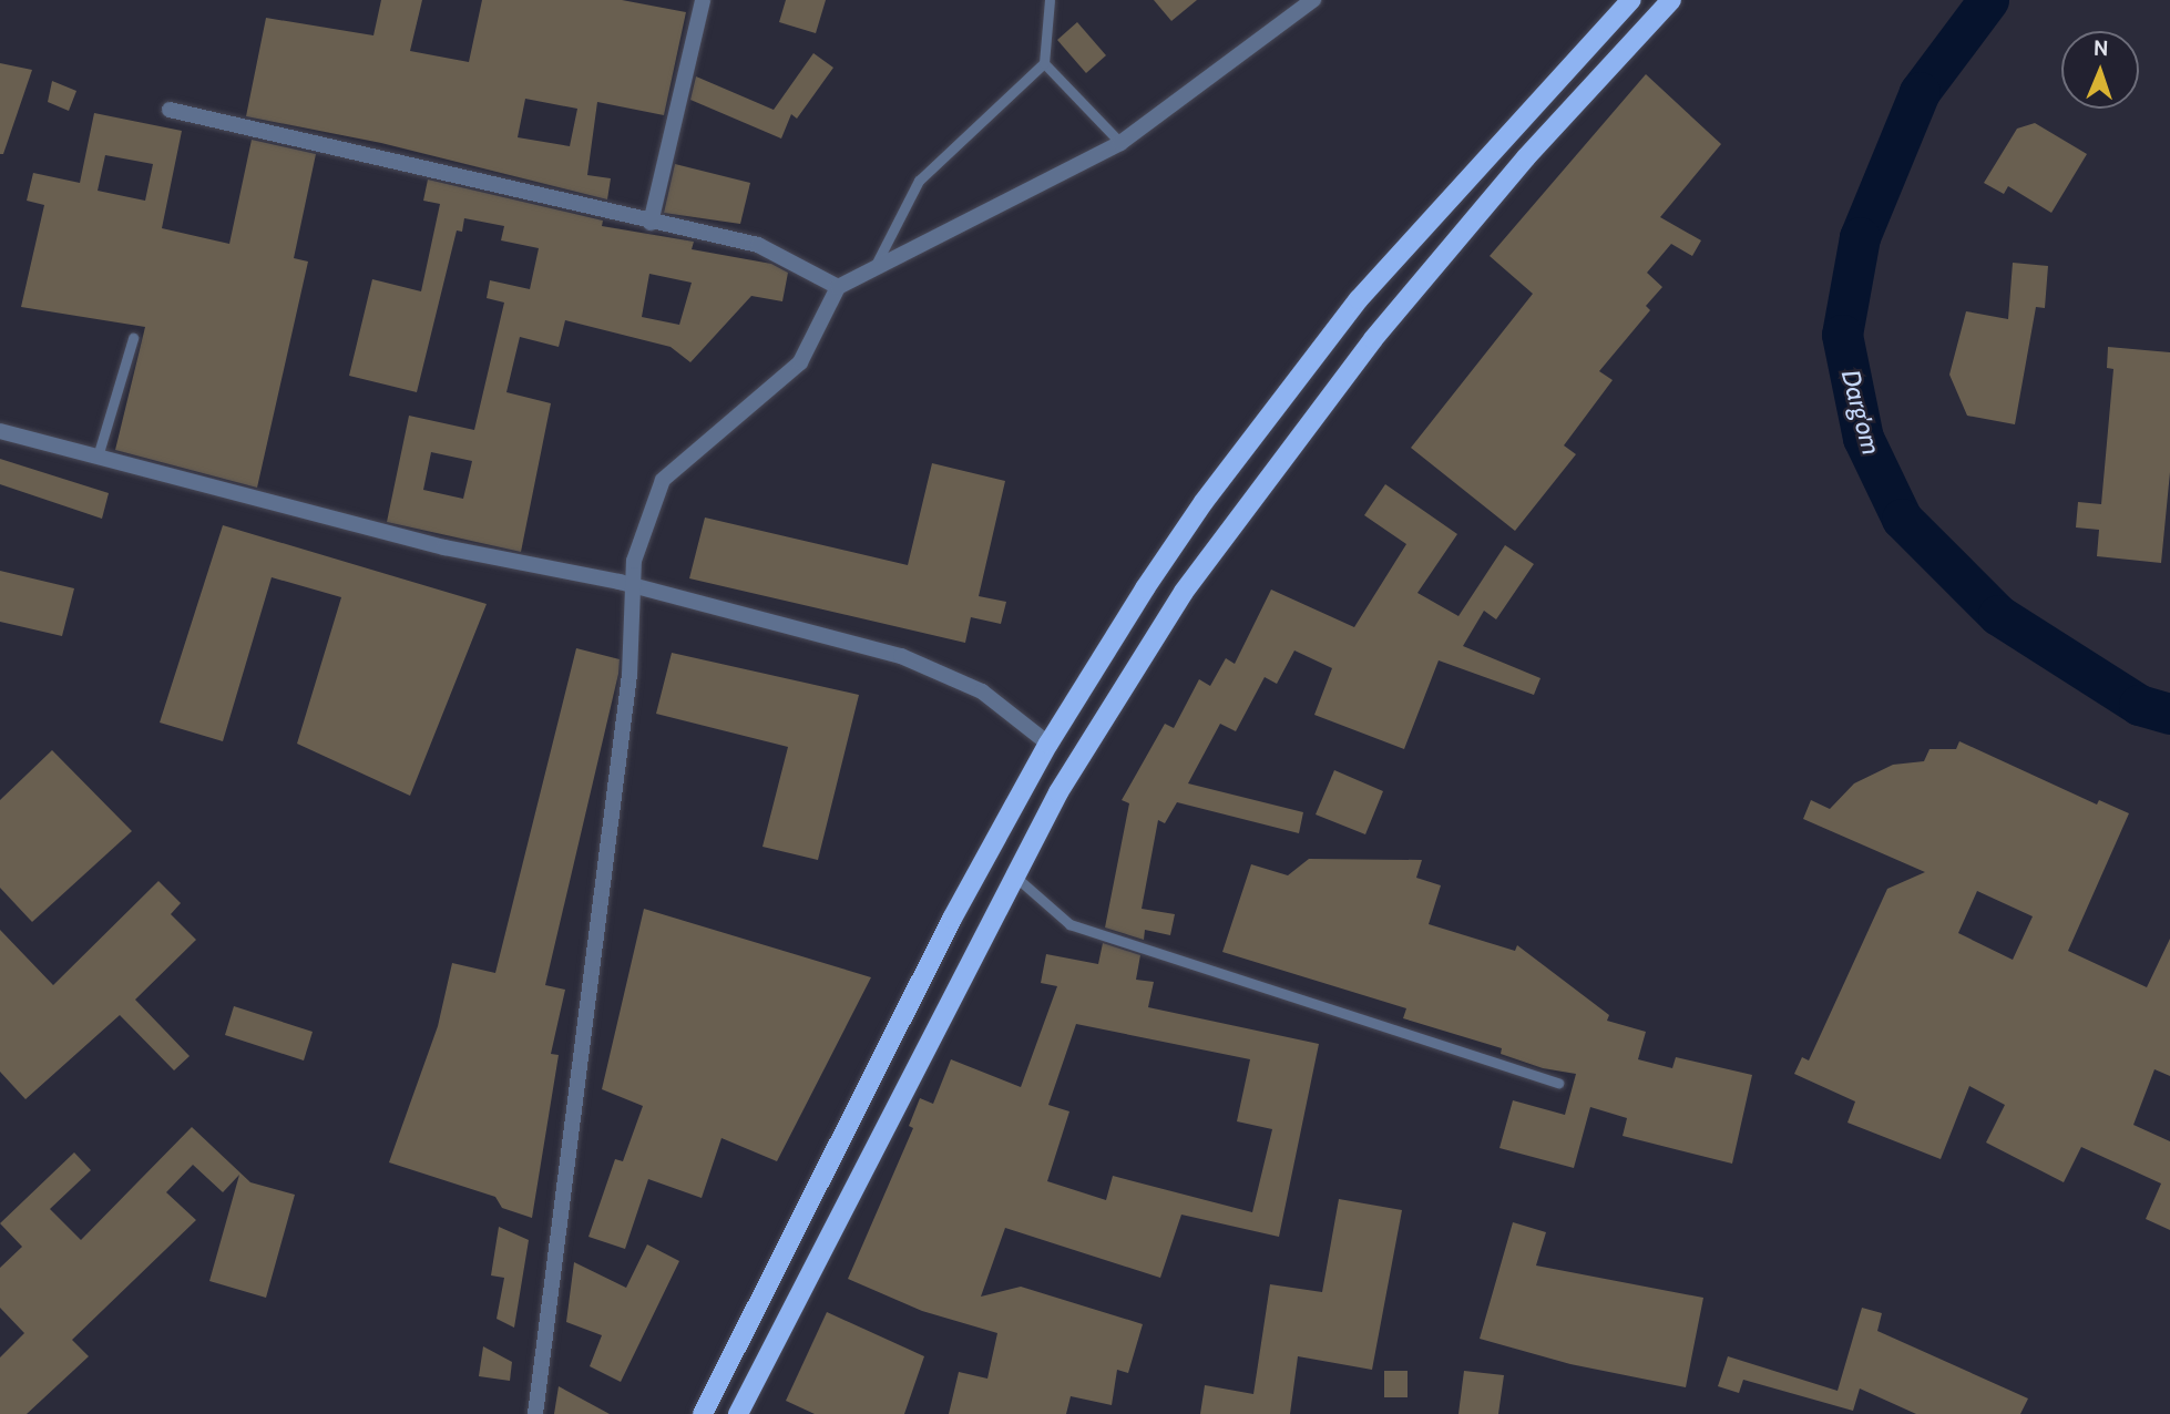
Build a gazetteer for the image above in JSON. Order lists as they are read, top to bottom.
{
  "water": ["Darg'om"],
  "north": "top"
}
